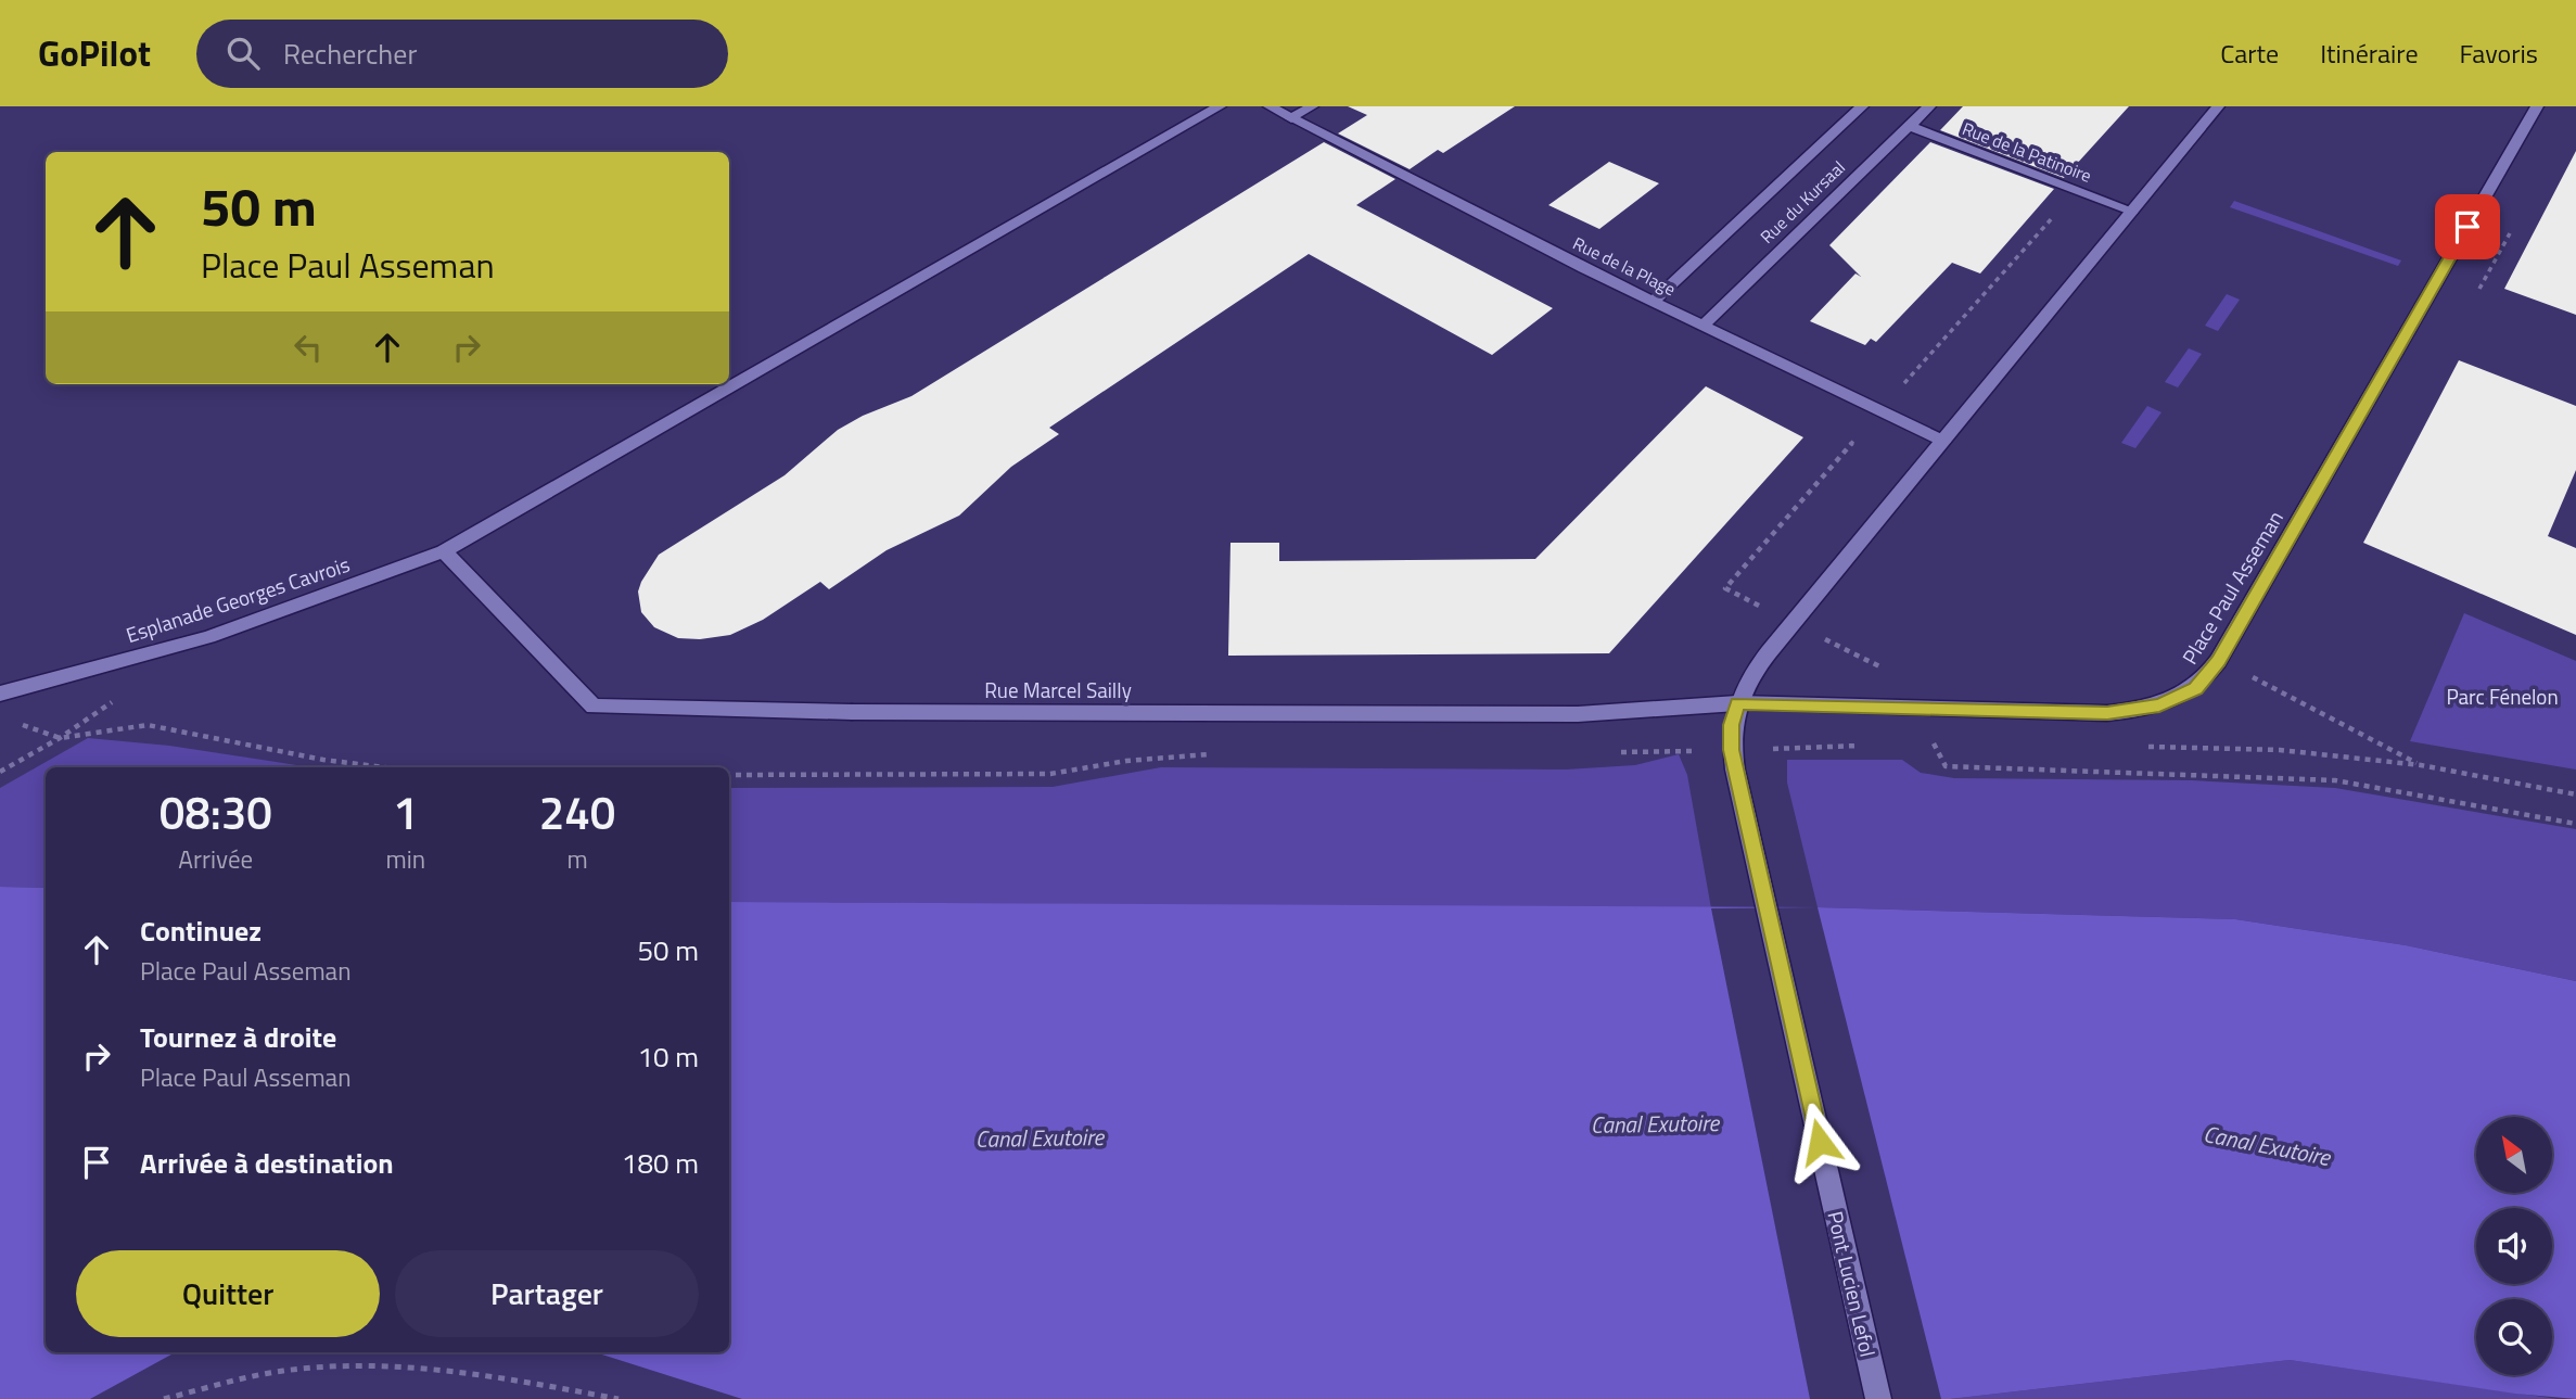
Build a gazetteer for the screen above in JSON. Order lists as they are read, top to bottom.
{
  "streets": {
    "street": [
      "Rue de la Patinoire",
      "Rue du Kursaal",
      "Rue de la Plage",
      "Place Paul Asseman",
      "Esplanade Georges Cavrois",
      "Rue Marcel Sailly",
      "Pont Lucien Lefol"
    ]
  },
  "crossings": [
    ["Rue de la Patinoire", "Rue du Kursaal"],
    ["Rue du Kursaal", "Rue de la Plage"],
    ["Place Paul Asseman", "Rue Marcel Sailly"],
    ["Esplanade Georges Cavrois", "Rue Marcel Sailly"]
  ],
  "water": ["Canal Exutoire"],
  "parks": ["Parc Fénelon"],
  "north": "top left",
  "page": {
    "header": "GoPilot",
    "search": "Rechercher",
    "nav": ["Carte", "Itinéraire", "Favoris"],
    "turn": ["50 m", "Place Paul Asseman"],
    "eta": [
      "08:30",
      "Arrivée",
      "1",
      "min",
      "240",
      "m"
    ],
    "list": [
      {
        "name": "Continuez",
        "note": "Place Paul Asseman",
        "value": "50 m"
      },
      {
        "name": "Tournez à droite",
        "note": "Place Paul Asseman",
        "value": "10 m"
      },
      {
        "name": "Arrivée à destination",
        "value": "180 m"
      }
    ],
    "buttons": ["Quitter", "Partager"]
  }
}
